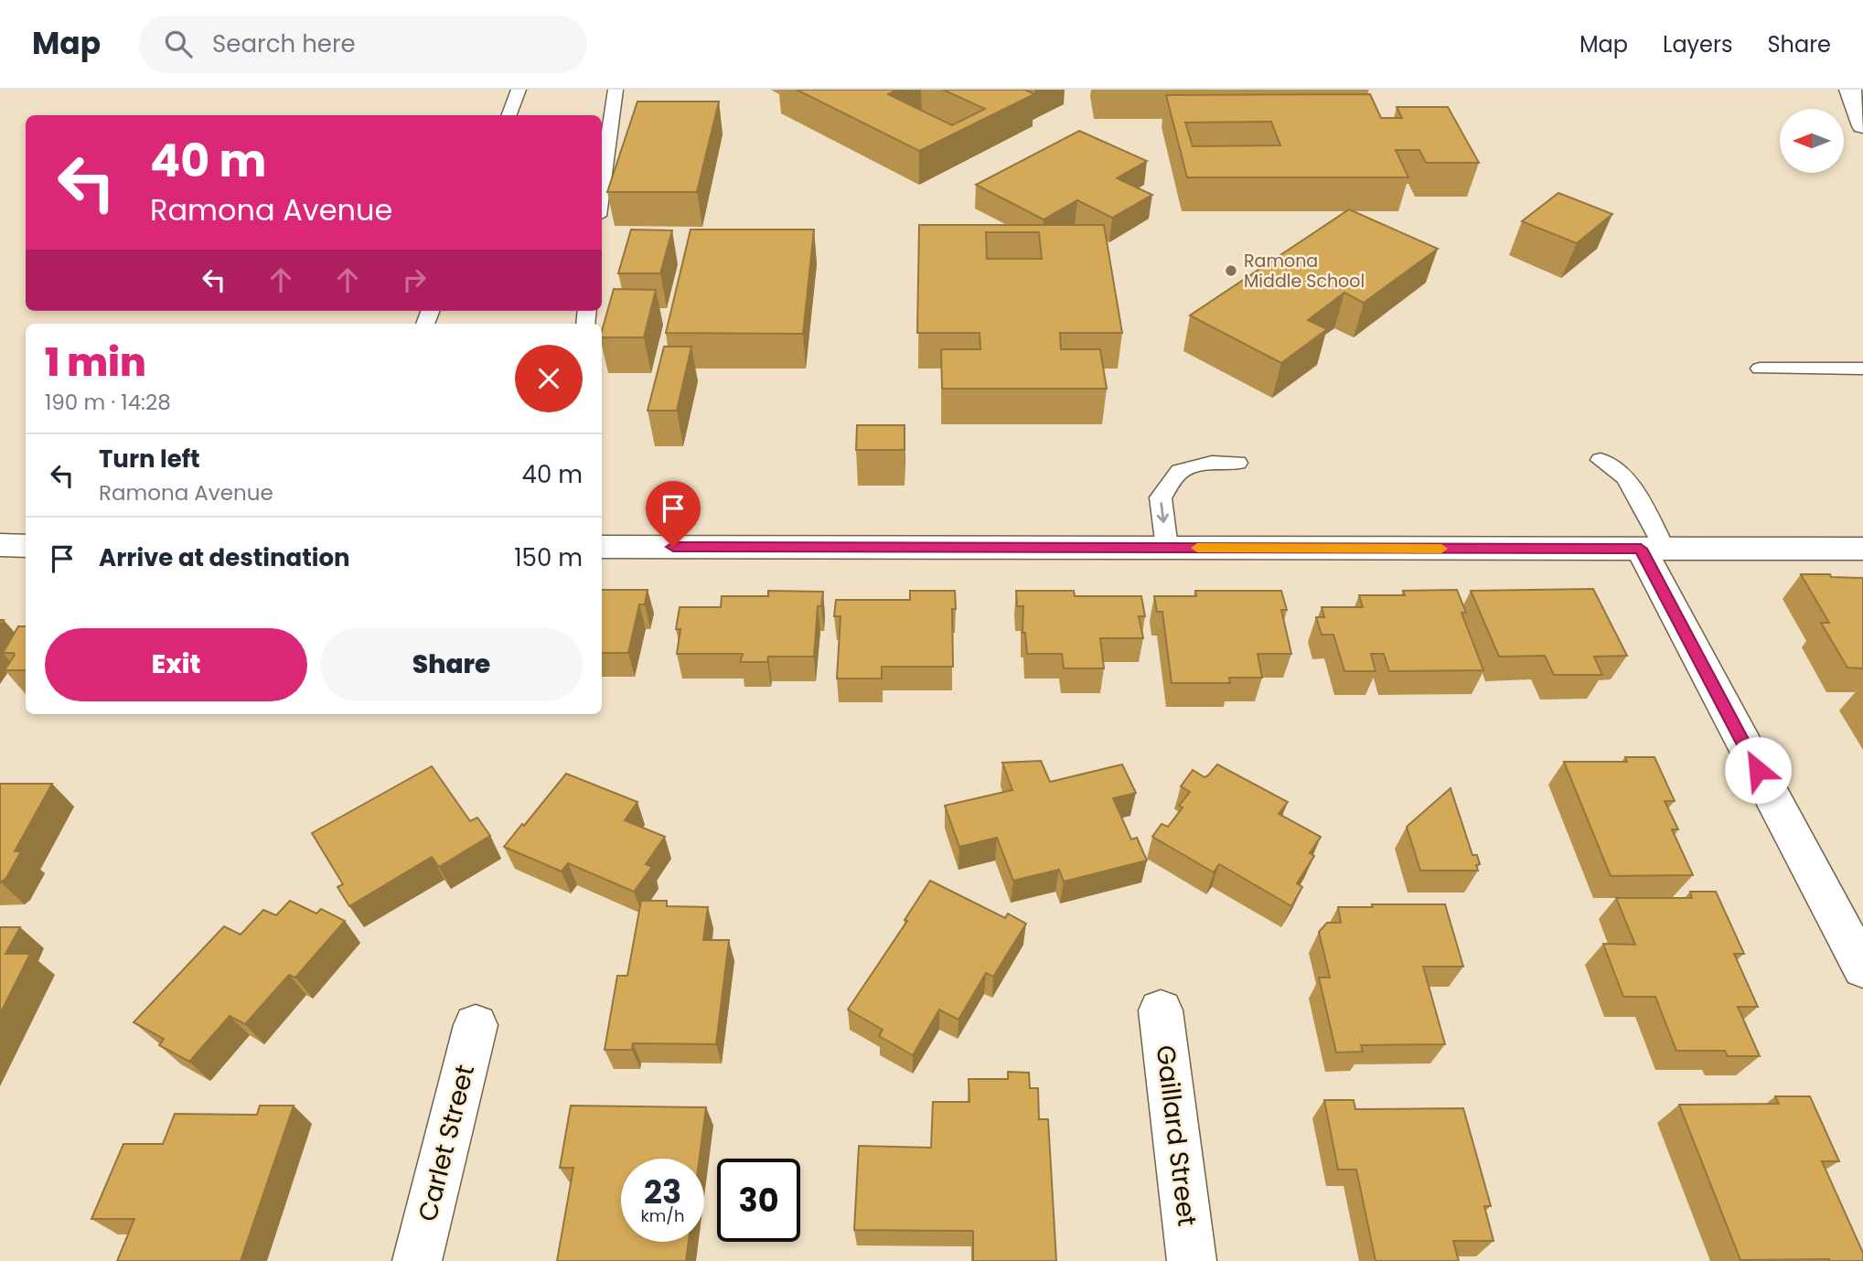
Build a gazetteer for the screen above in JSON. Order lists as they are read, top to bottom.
{
  "streets": {
    "street": ["Gaillard Street", "Carlet Street"]
  },
  "places": ["Ramona Middle School"],
  "north": "left",
  "page": {
    "header": "Map",
    "search": "Search here",
    "nav": ["Map", "Layers", "Share"],
    "turn": ["40 m", "Ramona Avenue"],
    "heading": ["1 min", "190 m · 14:28"],
    "list": [
      {
        "name": "Turn left",
        "note": "Ramona Avenue",
        "value": "40 m"
      },
      {
        "name": "Arrive at destination",
        "value": "150 m"
      }
    ],
    "buttons": ["Exit", "Share"],
    "speed": "23 km/h",
    "limit": "30"
  }
}
